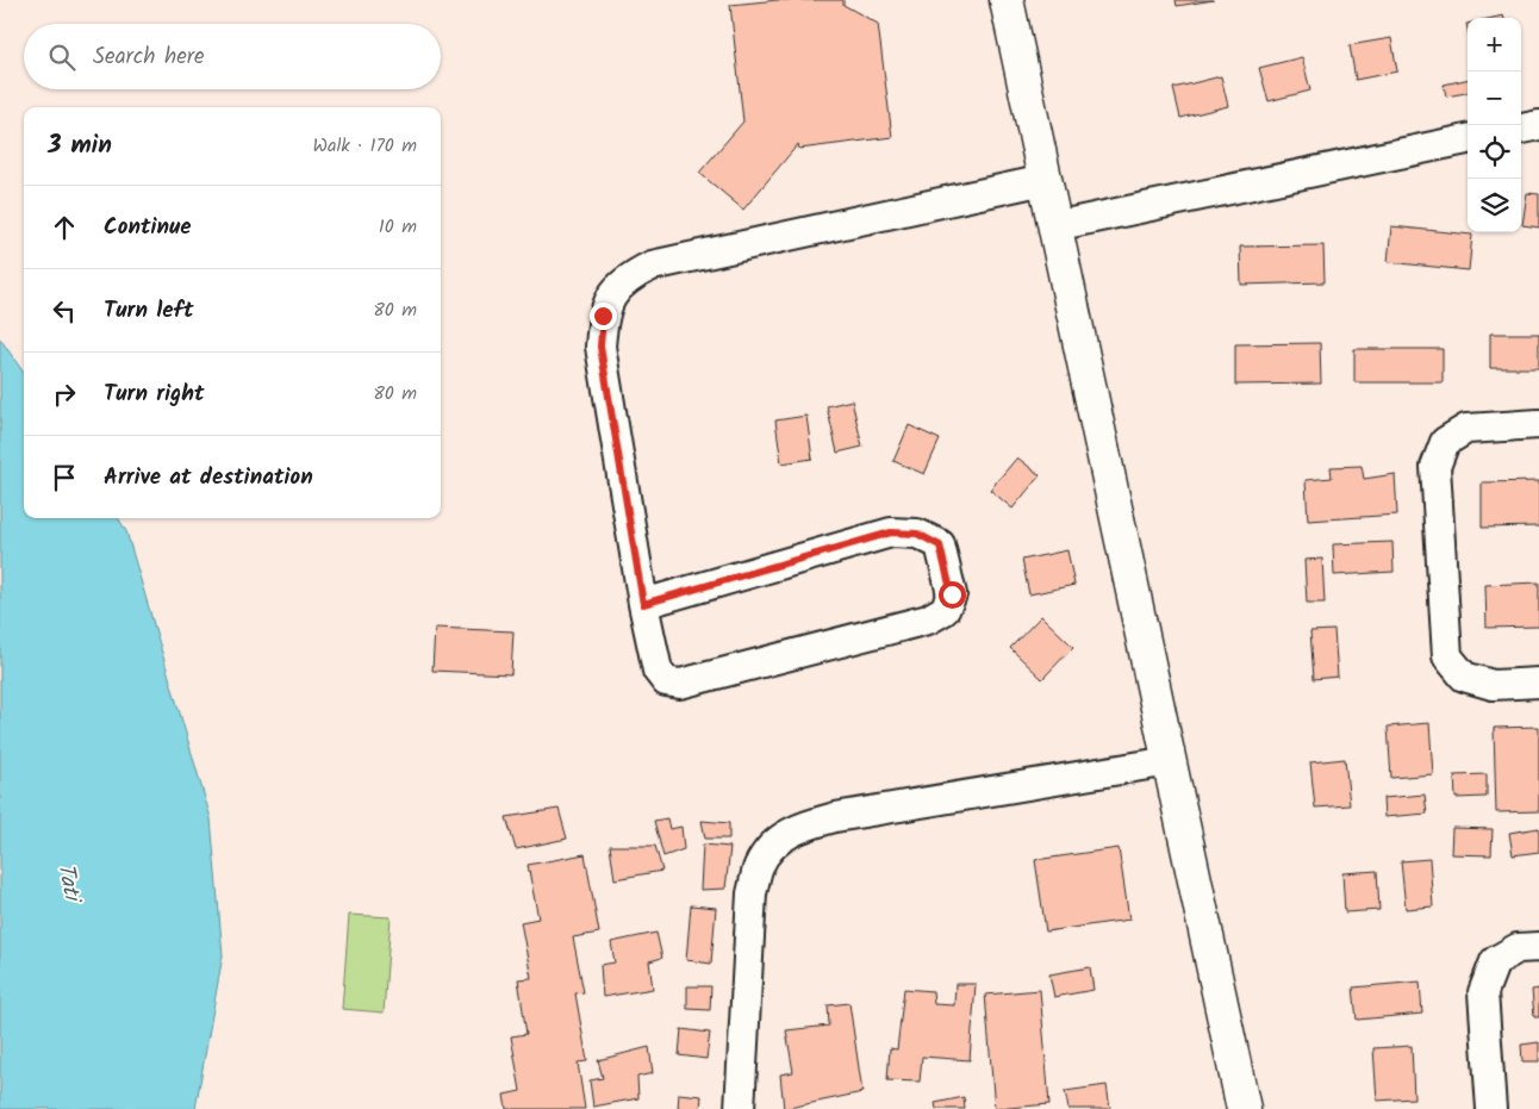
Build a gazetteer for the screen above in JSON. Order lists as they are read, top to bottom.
{
  "water": ["Tati"],
  "page": {
    "map_buttons": ["+", "−"],
    "search": "Search here",
    "heading": ["3 min", "Walk · 170 m"],
    "list": [
      ["Continue", "10 m"],
      ["Turn left", "80 m"],
      ["Turn right", "80 m"],
      "Arrive at destination"
    ]
  }
}
